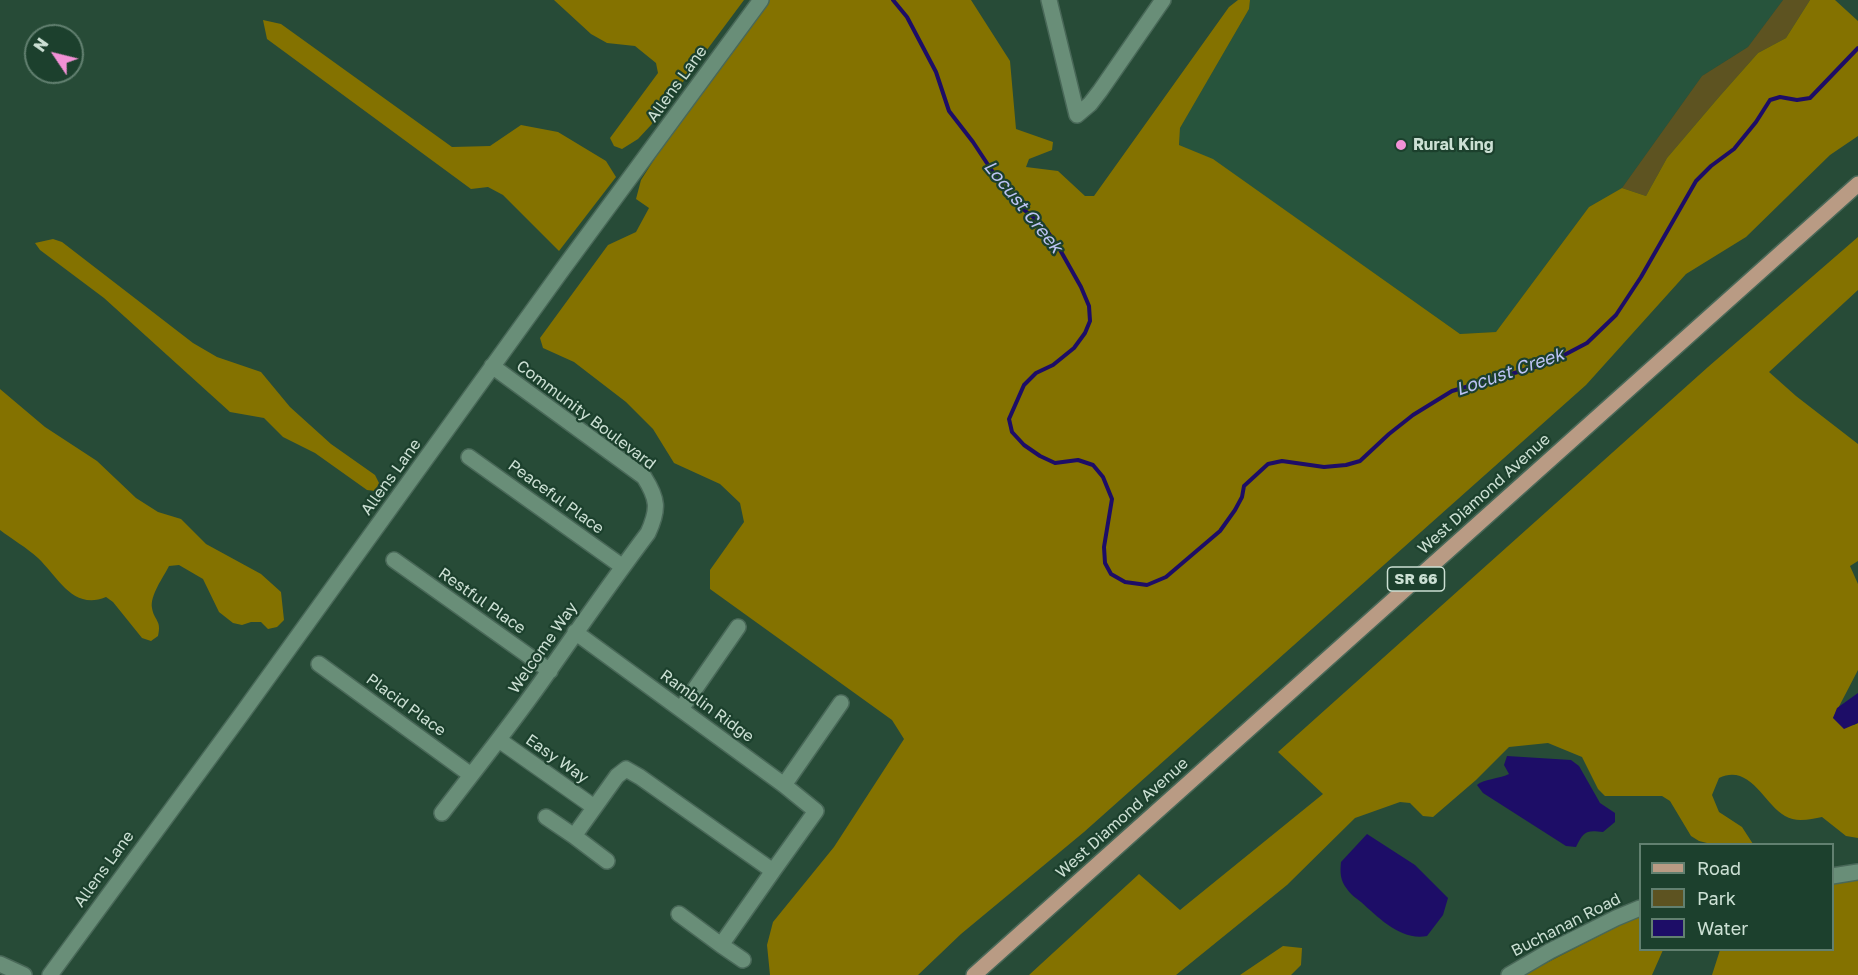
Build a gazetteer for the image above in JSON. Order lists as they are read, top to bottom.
{
  "streets": {
    "main road": ["West Diamond Avenue", "SR 66"],
    "street": [
      "Allens Lane",
      "Community Boulevard",
      "Peaceful Place",
      "Restful Place",
      "Welcome Way",
      "Placid Place",
      "Ramblin Ridge",
      "Easy Way",
      "Buchanan Road"
    ]
  },
  "crossings": [
    ["Allens Lane", "Community Boulevard"],
    ["Community Boulevard", "Welcome Way"],
    ["Peaceful Place", "Welcome Way"],
    ["Restful Place", "Welcome Way"],
    ["Welcome Way", "Placid Place"],
    ["Welcome Way", "Ramblin Ridge"],
    ["Welcome Way", "Easy Way"]
  ],
  "water": ["Locust Creek"],
  "places": ["Rural King"],
  "legend": ["Road", "Park", "Water"],
  "north": "top left"
}
